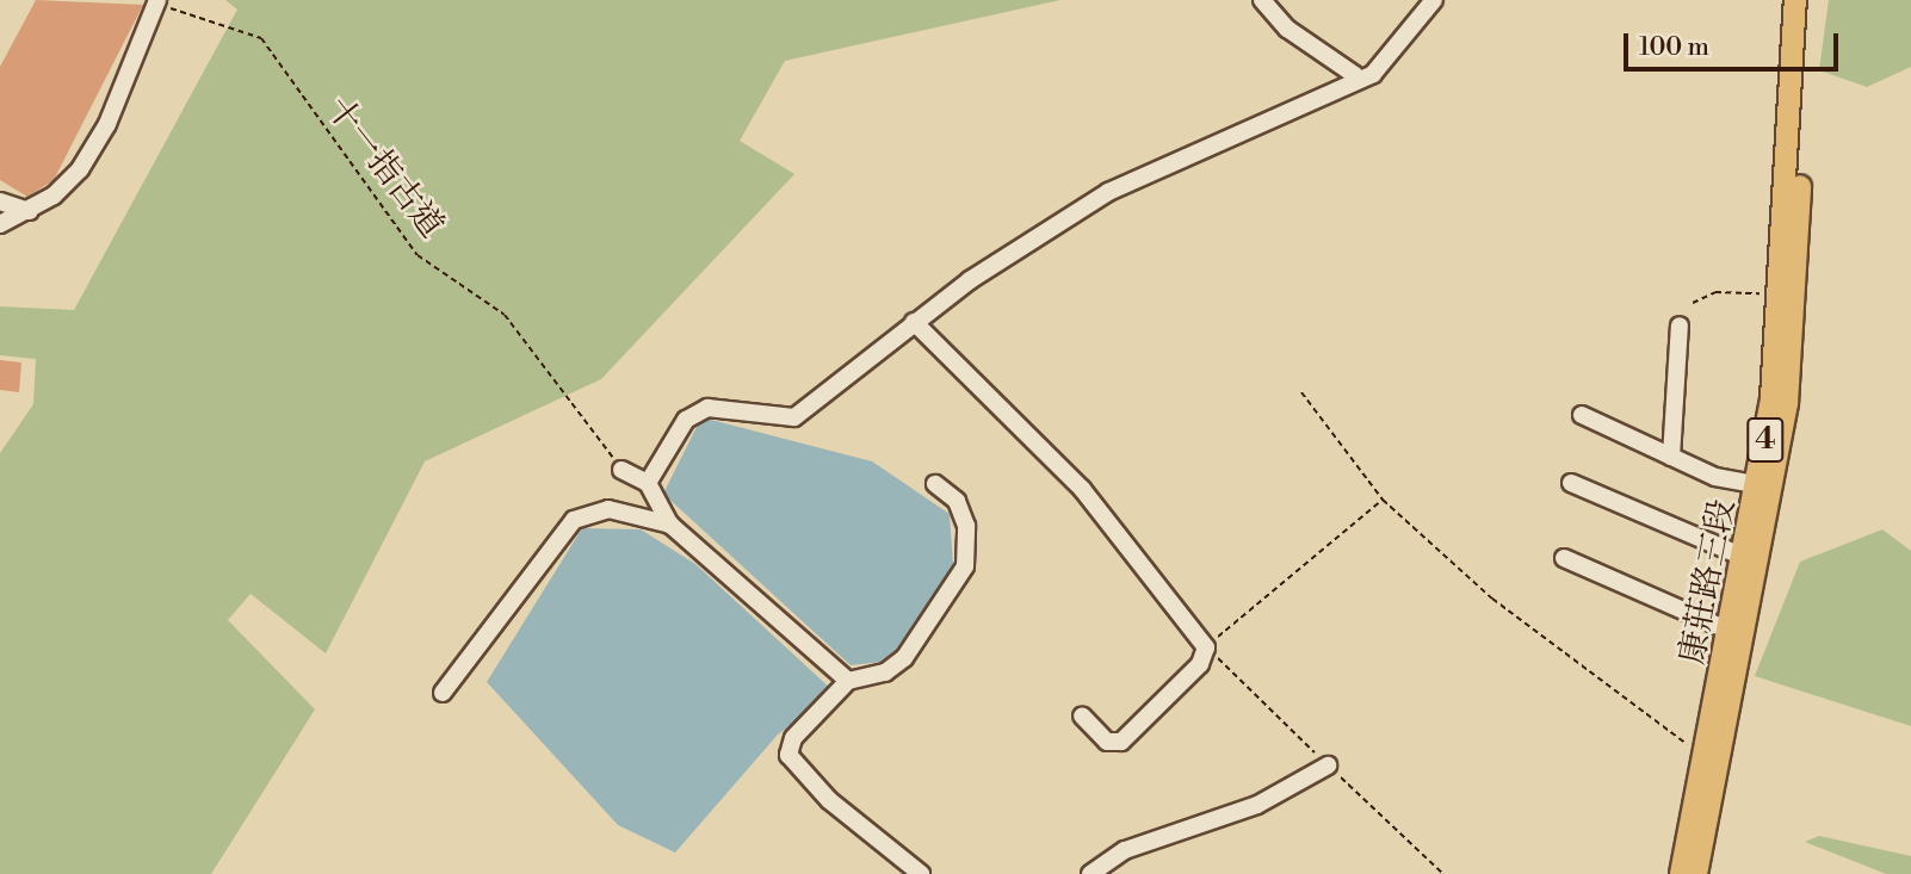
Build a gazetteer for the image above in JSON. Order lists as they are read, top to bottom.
{
  "streets": {
    "main road": ["4", "康莊路三段"],
    "path": ["十一指古道"]
  },
  "scale_bar": "100 m"
}
